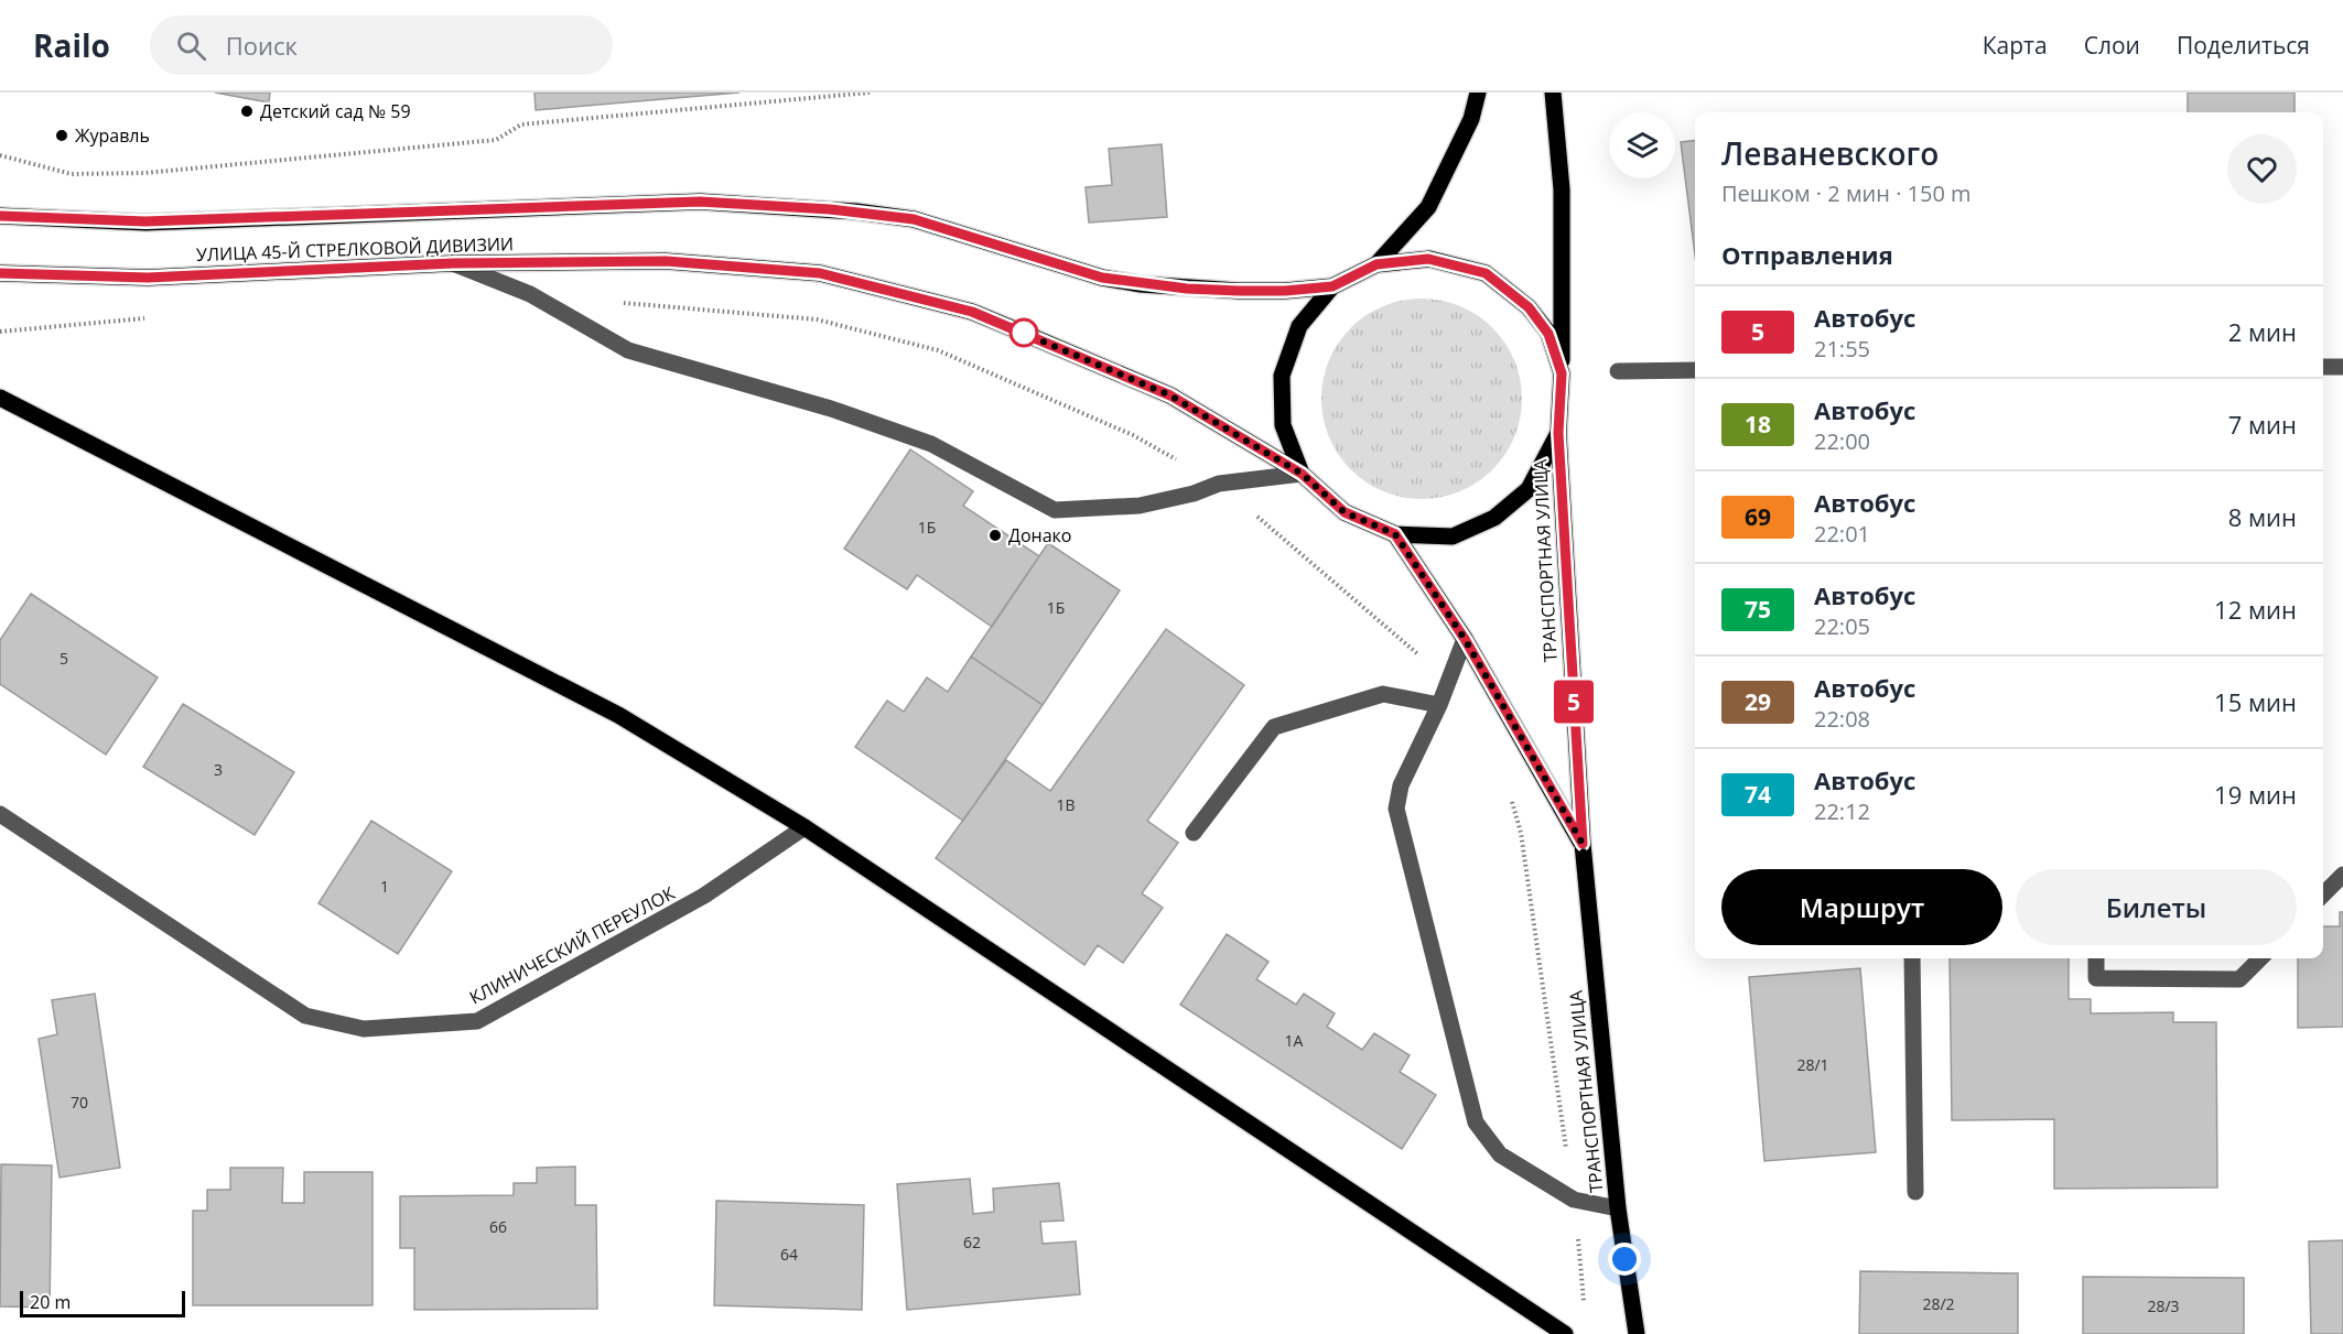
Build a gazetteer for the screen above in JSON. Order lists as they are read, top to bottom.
{
  "streets": {
    "main road": ["УЛИЦА 45-Й СТРЕЛКОВОЙ ДИВИЗИИ", "ТРАНСПОРТНАЯ УЛИЦА"],
    "street": ["КЛИНИЧЕСКИЙ ПЕРЕУЛОК"]
  },
  "crossings": [
    ["УЛИЦА 45-Й СТРЕЛКОВОЙ ДИВИЗИИ", "ТРАНСПОРТНАЯ УЛИЦА"]
  ],
  "places": ["Детский сад № 59", "Журавль", "Донако"],
  "lines": ["bus line 5"],
  "house_numbers": [
    "1Б",
    "1Б",
    "5",
    "3",
    "1В",
    "1",
    "1А",
    "28/1",
    "70",
    "66",
    "62",
    "64",
    "28/2",
    "28/3"
  ],
  "scale_bar": "20 m",
  "page": {
    "header": "Railo",
    "search": "Поиск",
    "nav": ["Карта", "Слои", "Поделиться"],
    "on_map": "5",
    "heading": [
      ["Леваневского", "Пешком · 2 мин · 150 m"],
      "Отправления"
    ],
    "list": [
      {
        "mark": "5",
        "name": "Автобус",
        "note": "21:55",
        "value": "2 мин"
      },
      {
        "mark": "18",
        "name": "Автобус",
        "note": "22:00",
        "value": "7 мин"
      },
      {
        "mark": "69",
        "name": "Автобус",
        "note": "22:01",
        "value": "8 мин"
      },
      {
        "mark": "75",
        "name": "Автобус",
        "note": "22:05",
        "value": "12 мин"
      },
      {
        "mark": "29",
        "name": "Автобус",
        "note": "22:08",
        "value": "15 мин"
      },
      {
        "mark": "74",
        "name": "Автобус",
        "note": "22:12",
        "value": "19 мин"
      }
    ],
    "buttons": ["Маршрут", "Билеты"],
    "scale": "20 m"
  }
}
